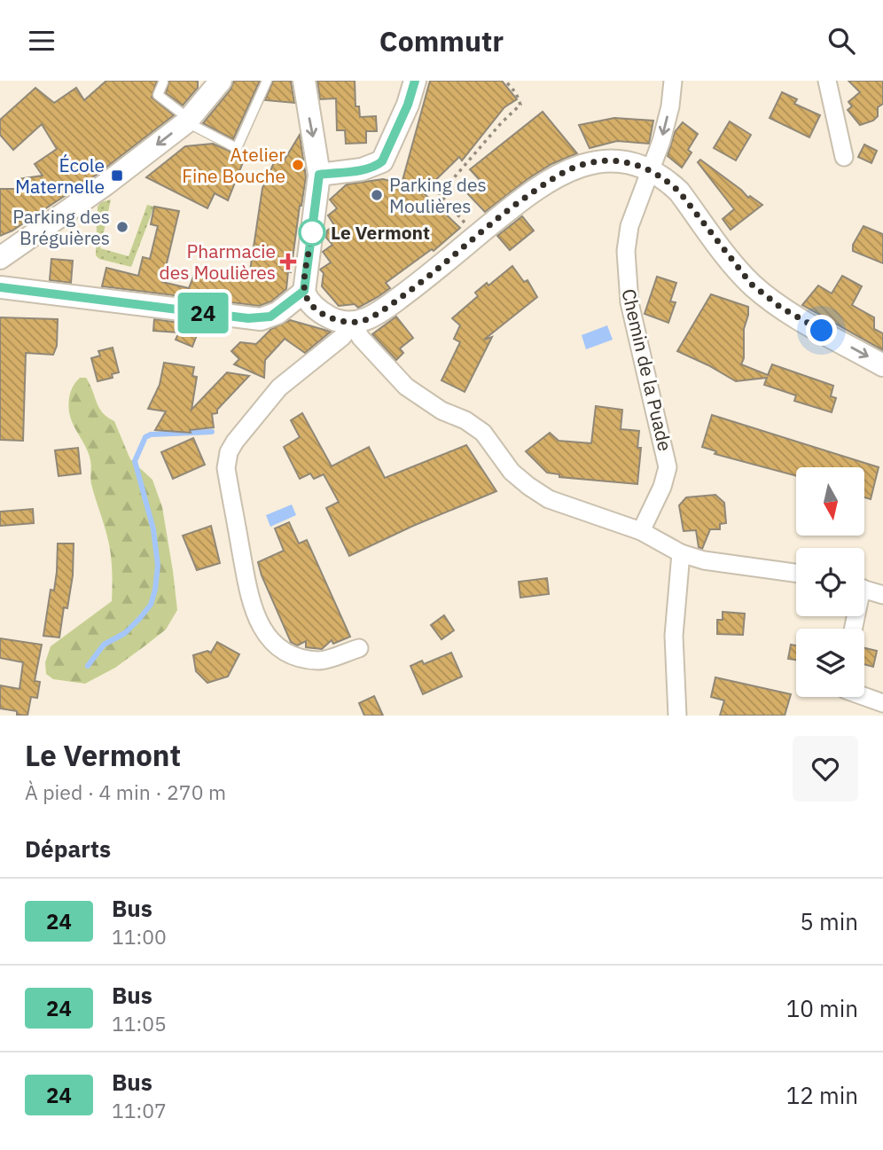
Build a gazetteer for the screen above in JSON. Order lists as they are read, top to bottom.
{
  "streets": {
    "street": ["Chemin de la Puade"]
  },
  "places": {
    "other": [
      "Atelier Fine Bouche",
      "Parking des Moulières",
      "Parking des Bréguières",
      "Le Vermont"
    ],
    "transit": ["École Maternelle"],
    "health": ["Pharmacie des Moulières"]
  },
  "lines": ["bus line 24"],
  "north": "bottom",
  "page": {
    "header": "Commutr",
    "on_map": "24",
    "heading": [
      ["Le Vermont", "À pied · 4 min · 270 m"],
      "Départs"
    ],
    "list": [
      {
        "mark": "24",
        "name": "Bus",
        "note": "11:00",
        "value": "5 min"
      },
      {
        "mark": "24",
        "name": "Bus",
        "note": "11:05",
        "value": "10 min"
      },
      {
        "mark": "24",
        "name": "Bus",
        "note": "11:07",
        "value": "12 min"
      }
    ]
  }
}
